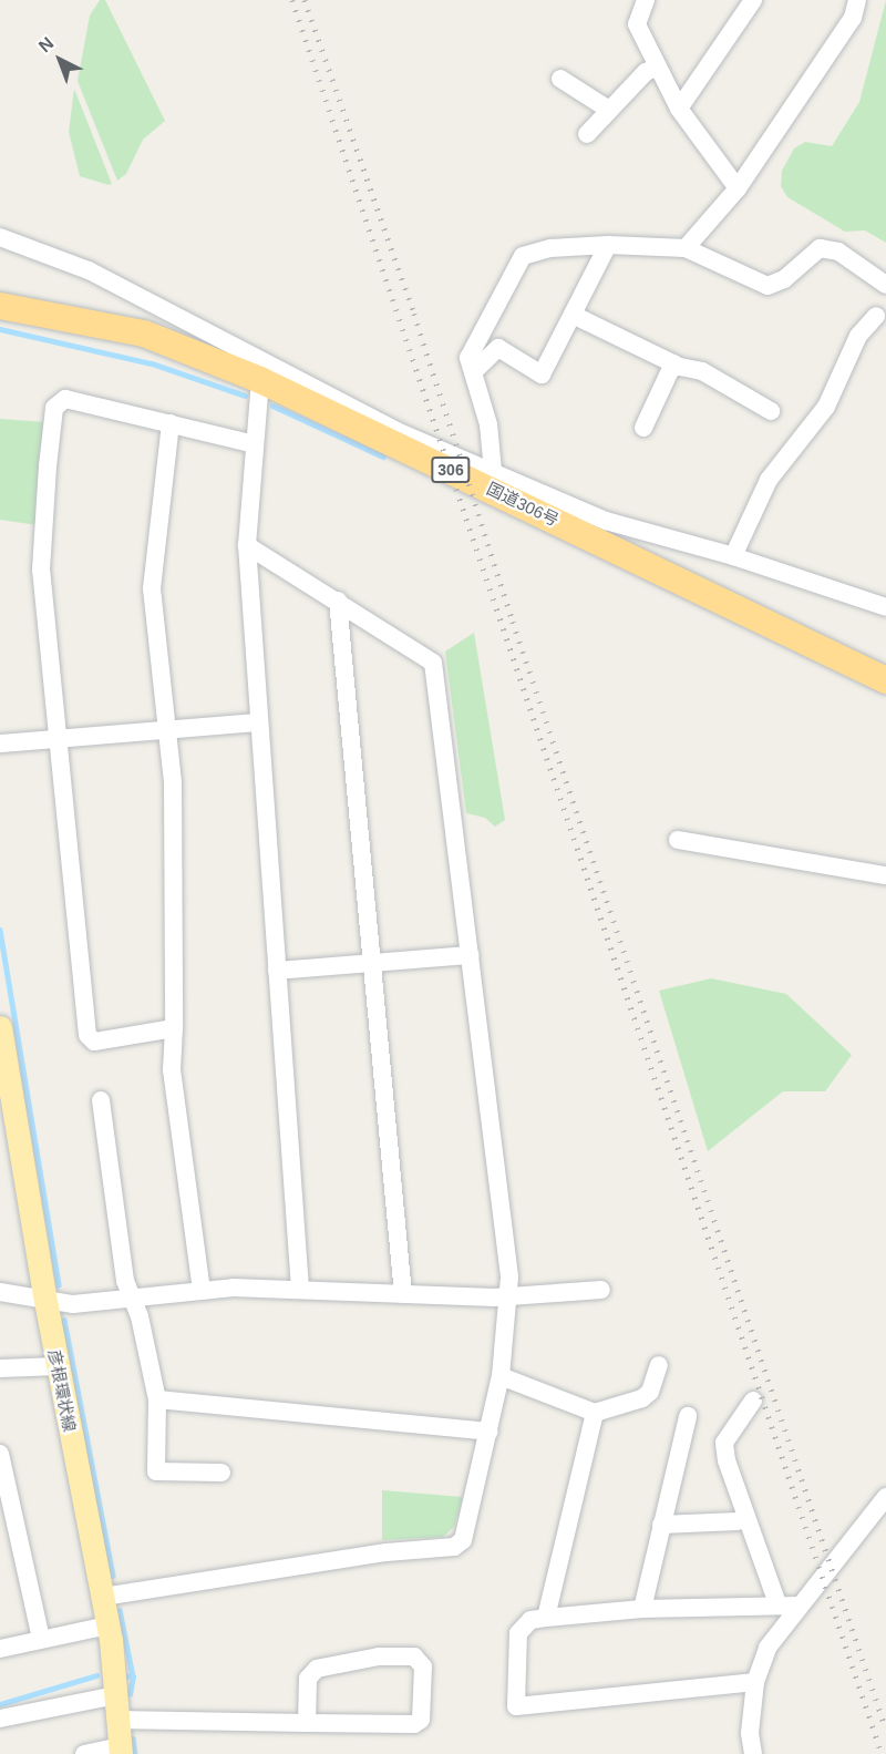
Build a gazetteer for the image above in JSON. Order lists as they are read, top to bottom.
{
  "streets": {
    "highway": ["306", "国道306号"],
    "main road": ["彦根環状線"]
  },
  "north": "top left"
}
